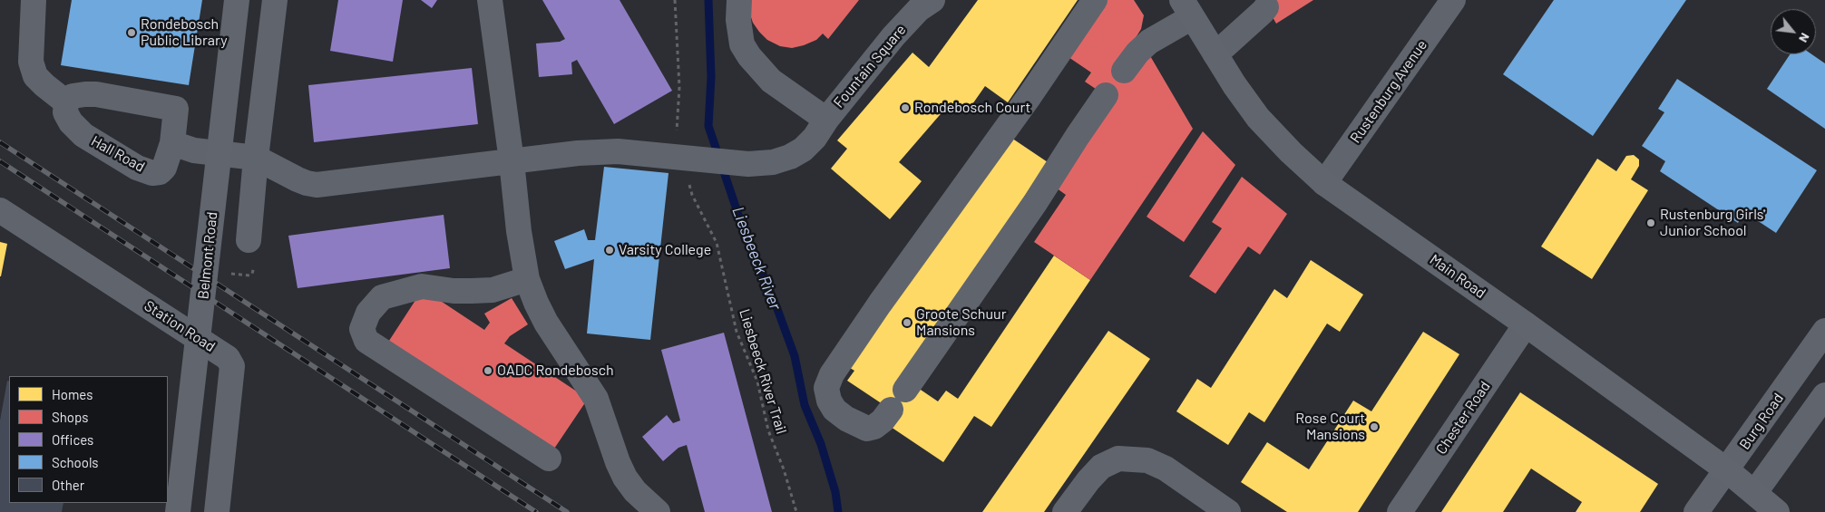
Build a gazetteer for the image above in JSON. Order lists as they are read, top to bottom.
{
  "streets": {
    "main road": ["Belmont Road", "Main Road"],
    "street": [
      "Fountain Square",
      "Rustenburg Avenue",
      "Hall Road",
      "Station Road",
      "Chester Road",
      "Burg Road"
    ],
    "path": ["Liesbeeck River Trail"]
  },
  "crossings": [
    ["Rustenburg Avenue", "Main Road"],
    ["Main Road", "Chester Road"],
    ["Main Road", "Burg Road"]
  ],
  "water": ["Liesbeeck River"],
  "places": [
    "Rondebosch Public Library",
    "Rondebosch Court",
    "Rustenburg Girls' Junior School",
    "Varsity College",
    "Groote Schuur Mansions",
    "OADC Rondebosch",
    "Rose Court Mansions"
  ],
  "legend": [
    "Homes",
    "Shops",
    "Offices",
    "Schools",
    "Other"
  ],
  "north": "bottom right"
}
